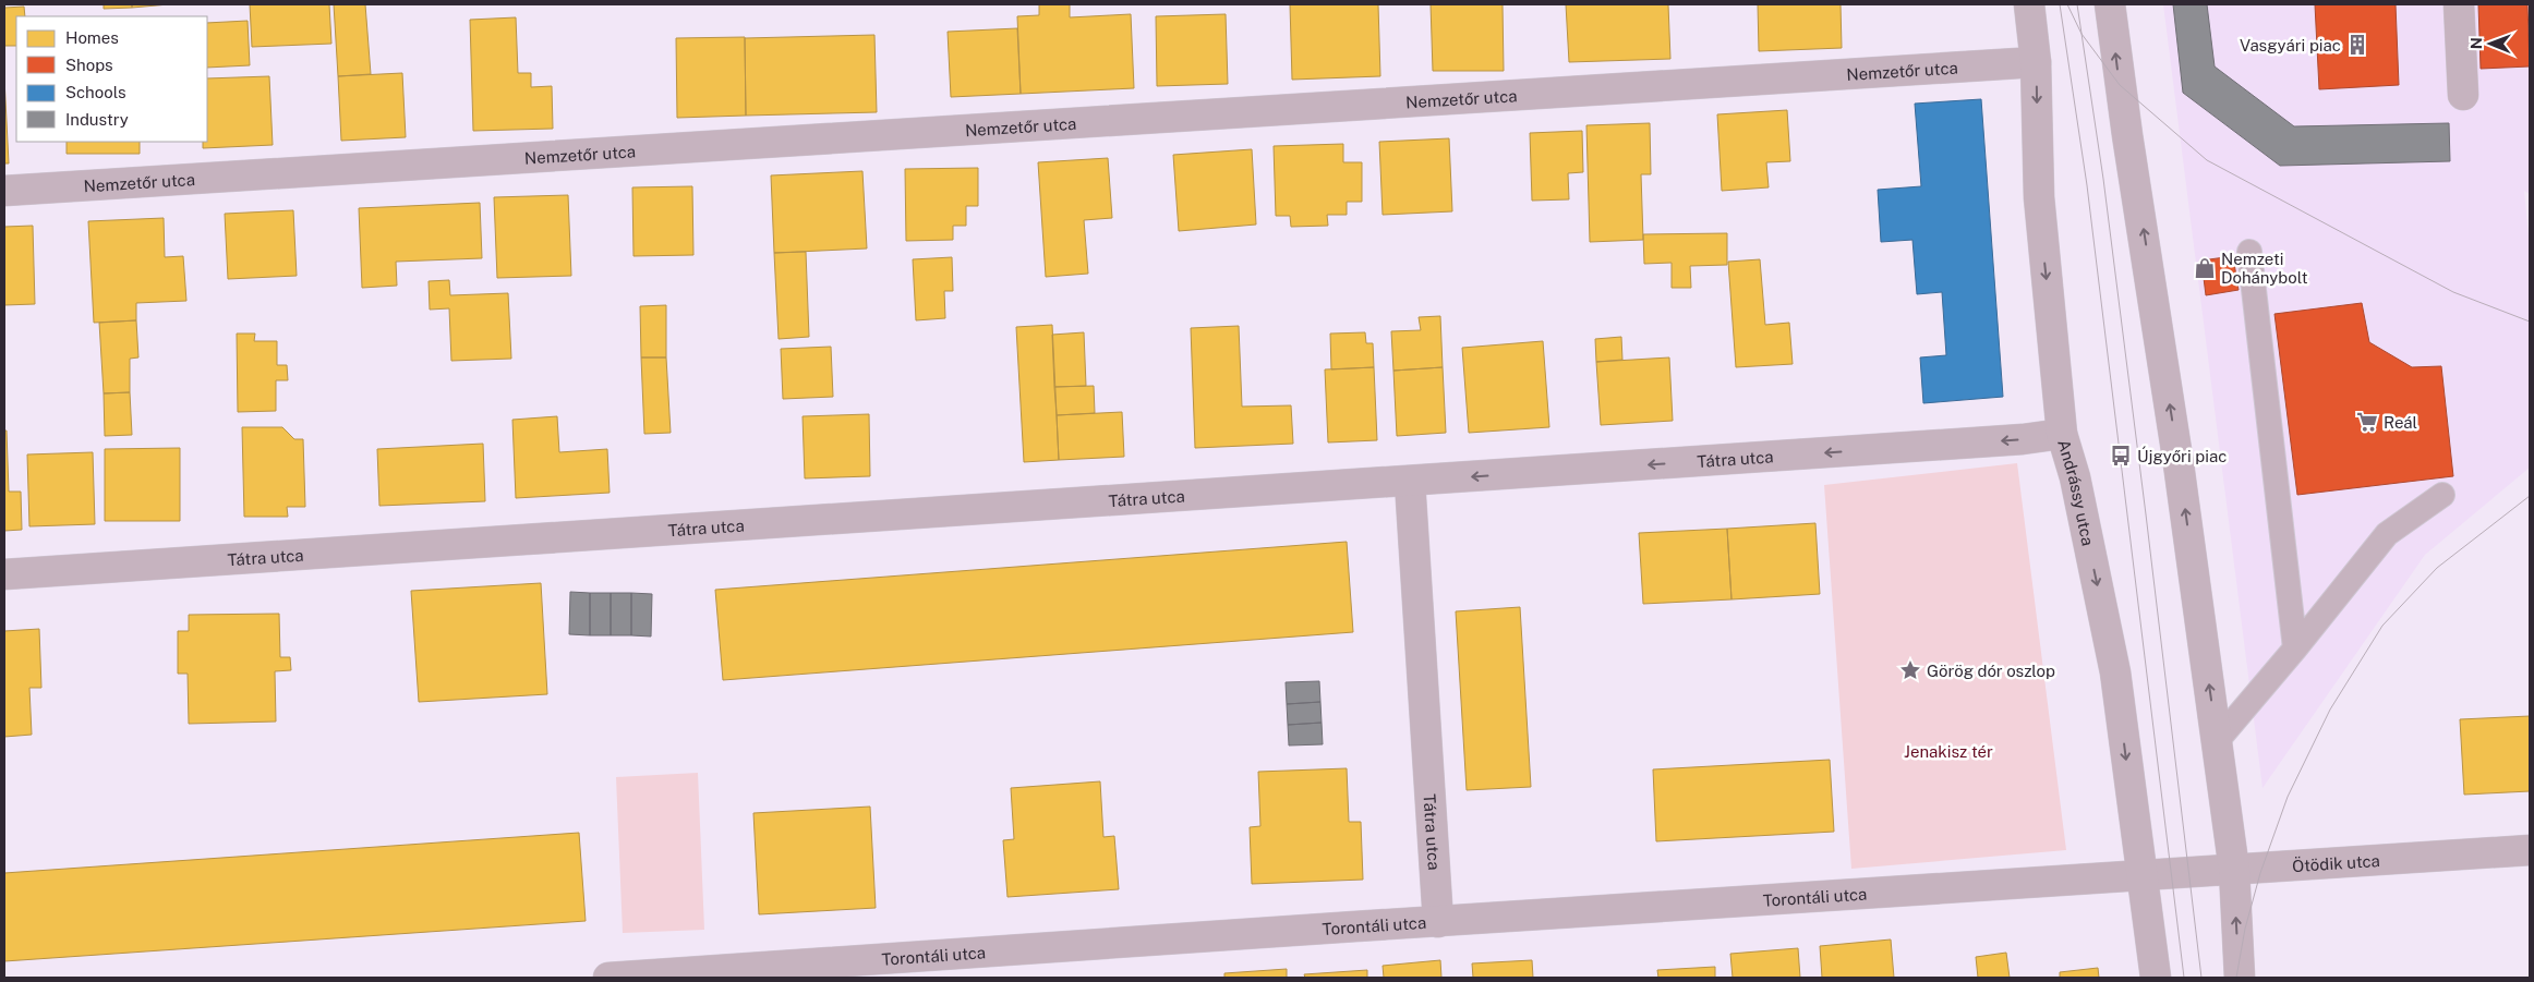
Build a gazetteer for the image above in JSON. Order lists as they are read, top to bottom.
{
  "streets": {
    "street": [
      "Nemzetőr utca",
      "Tátra utca",
      "Andrássy utca",
      "Ötödik utca",
      "Torontáli utca"
    ]
  },
  "crossings": [
    ["Nemzetőr utca", "Andrássy utca"],
    ["Tátra utca", "Andrássy utca"],
    ["Tátra utca", "Torontáli utca"],
    ["Andrássy utca", "Ötödik utca"],
    ["Andrássy utca", "Torontáli utca"],
    ["Ötödik utca", "Torontáli utca"]
  ],
  "parks": ["Jenakisz tér"],
  "places": {
    "building": ["Vasgyári piac"],
    "shop": ["Nemzeti Dohánybolt"],
    "supermarket": ["Reál"],
    "bus stop": ["Újgyőri piac"],
    "place": ["Görög dór oszlop"]
  },
  "legend": [
    "Homes",
    "Shops",
    "Schools",
    "Industry"
  ],
  "north": "left"
}
